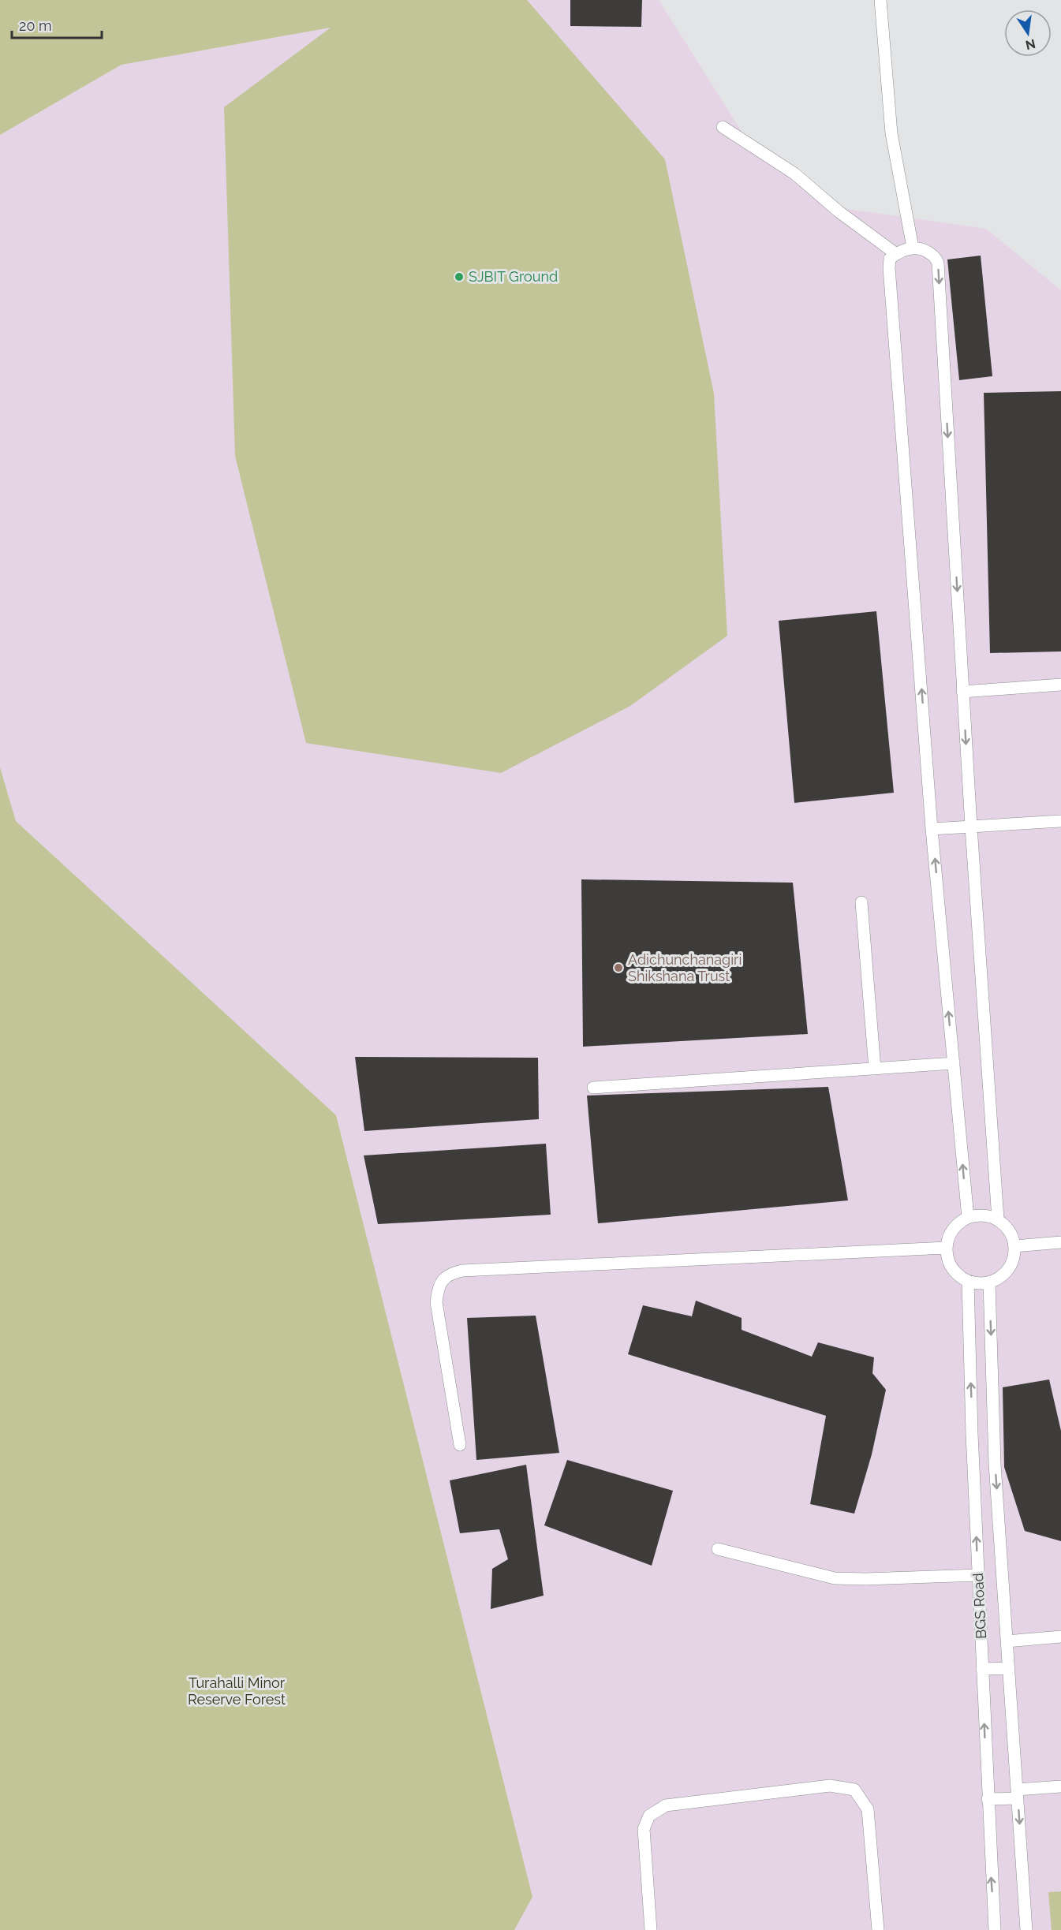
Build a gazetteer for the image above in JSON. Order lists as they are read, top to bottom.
{
  "streets": {
    "lane": ["BGS Road"]
  },
  "parks": ["Turahalli Minor Reserve Forest"],
  "places": ["SJBIT Ground", "Adichunchanagiri Shikshana Trust"],
  "scale_bar": "20 m",
  "north": "bottom"
}
